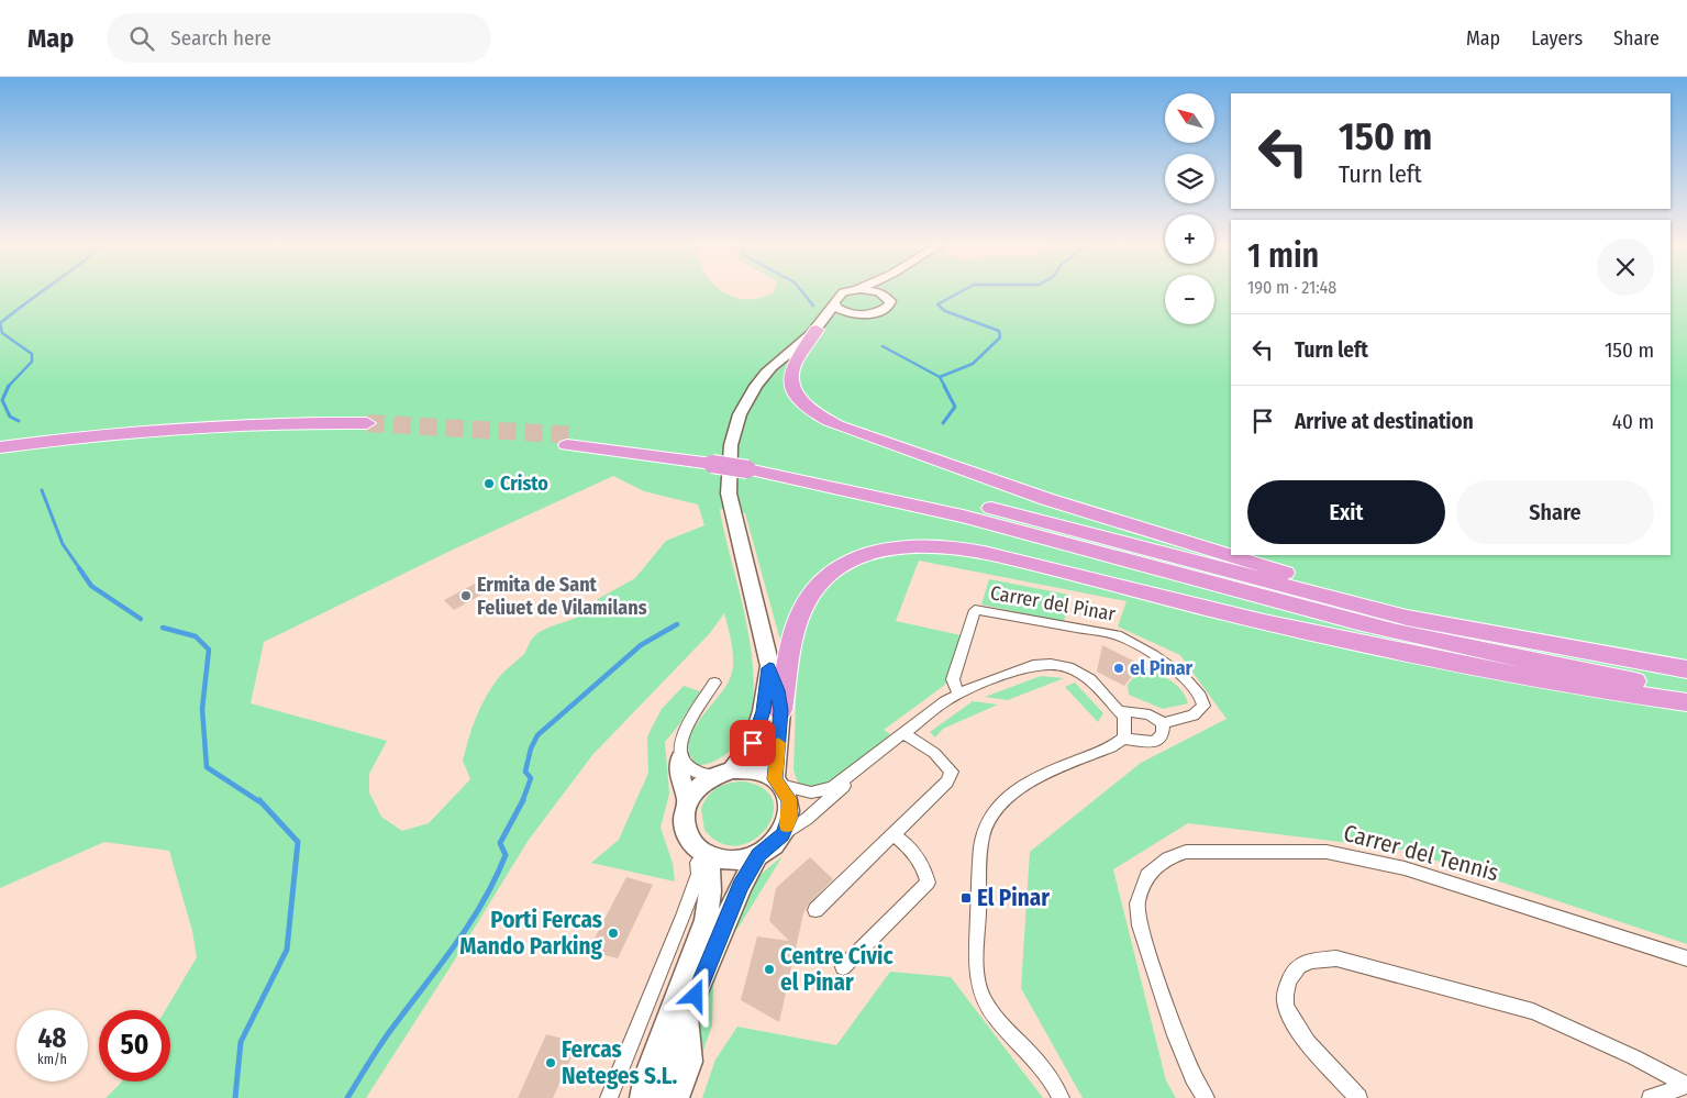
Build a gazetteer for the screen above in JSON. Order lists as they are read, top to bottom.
{
  "streets": {
    "street": ["Carrer del Pinar", "Carrer del Tennis"]
  },
  "places": {
    "other": [
      "Cristo",
      "Ermita de Sant Feliuet de Vilamilans",
      "el Pinar",
      "Porti Fercas Mando Parking",
      "Centre Cívic el Pinar",
      "Fercas Neteges S.L."
    ],
    "transit": ["El Pinar"]
  },
  "north": "top left",
  "page": {
    "header": "Map",
    "search": "Search here",
    "nav": ["Map", "Layers", "Share"],
    "map_buttons": ["+", "−"],
    "turn": ["150 m", "Turn left"],
    "heading": ["1 min", "190 m · 21:48"],
    "list": [
      {
        "name": "Turn left",
        "value": "150 m"
      },
      {
        "name": "Arrive at destination",
        "value": "40 m"
      }
    ],
    "buttons": ["Exit", "Share"],
    "speed": "48 km/h",
    "limit": "50"
  }
}
